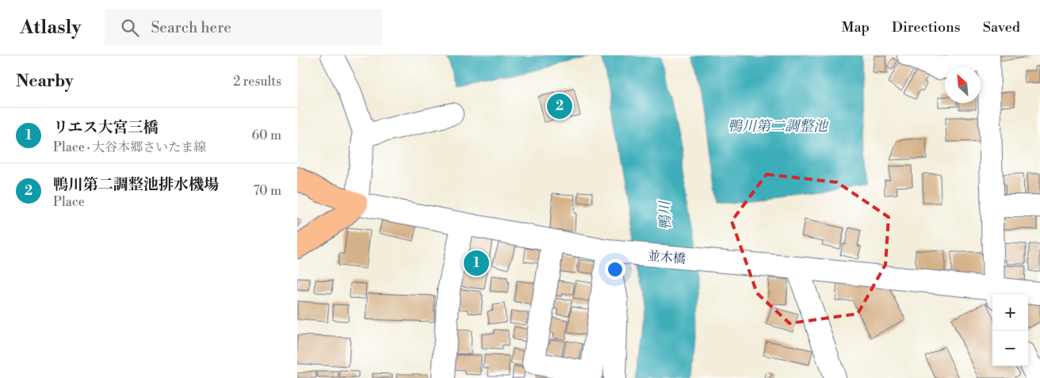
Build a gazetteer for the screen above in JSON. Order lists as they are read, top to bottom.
{
  "streets": {
    "street": ["並木橋"]
  },
  "water": ["鴨川第二調整池", "鴨川"],
  "north": "top left",
  "page": {
    "header": "Atlasly",
    "search": "Search here",
    "nav": ["Map", "Directions", "Saved"],
    "heading": ["Nearby", "2 results"],
    "pins": ["2", "1"],
    "list": [
      {
        "mark": "1",
        "name": "リエス大宮三橋",
        "note": "Place · 大谷本郷さいたま線",
        "value": "60 m"
      },
      {
        "mark": "2",
        "name": "鴨川第二調整池排水機場",
        "note": "Place",
        "value": "70 m"
      }
    ],
    "map_buttons": ["+", "−"]
  }
}
